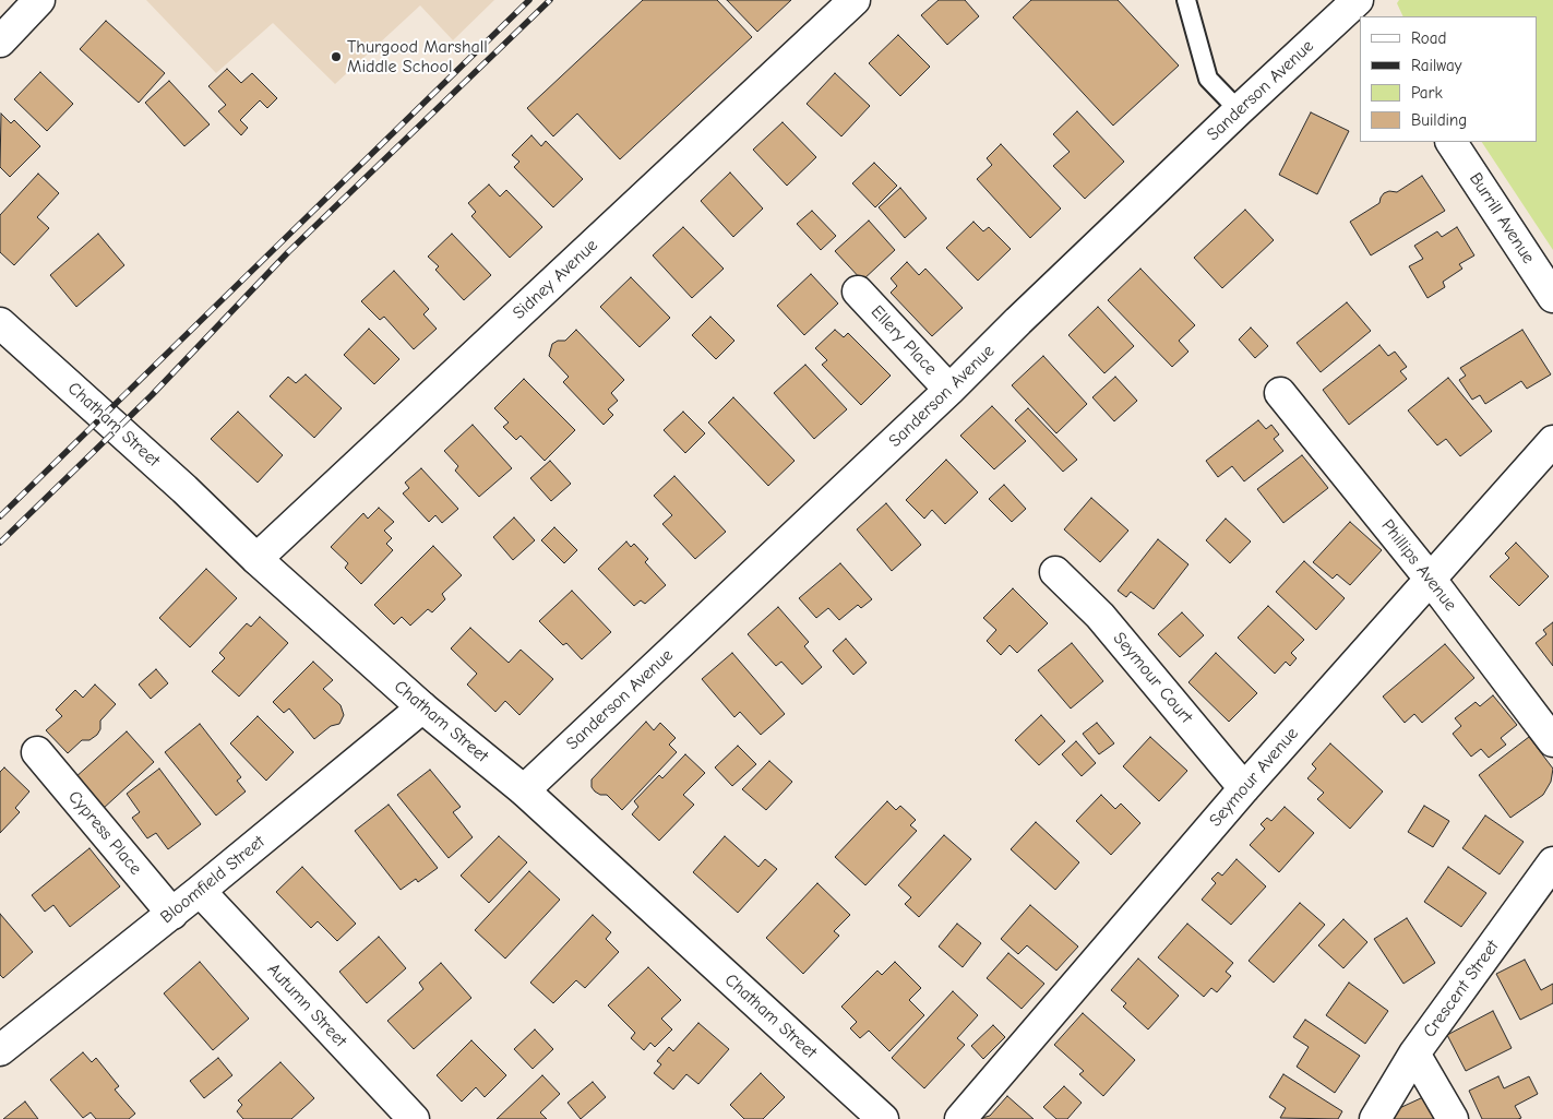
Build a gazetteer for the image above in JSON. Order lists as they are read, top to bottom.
{
  "streets": {
    "street": [
      "Sanderson Avenue",
      "Burrill Avenue",
      "Sidney Avenue",
      "Ellery Place",
      "Chatham Street",
      "Phillips Avenue",
      "Seymour Court",
      "Seymour Avenue",
      "Cypress Place",
      "Bloomfield Street",
      "Crescent Street",
      "Autumn Street"
    ]
  },
  "crossings": [
    ["Sanderson Avenue", "Ellery Place"],
    ["Sanderson Avenue", "Chatham Street"],
    ["Sidney Avenue", "Chatham Street"],
    ["Chatham Street", "Bloomfield Street"],
    ["Phillips Avenue", "Seymour Avenue"],
    ["Seymour Court", "Seymour Avenue"],
    ["Cypress Place", "Bloomfield Street"],
    ["Bloomfield Street", "Autumn Street"]
  ],
  "places": ["Thurgood Marshall Middle School"],
  "legend": [
    "Road",
    "Railway",
    "Park",
    "Building"
  ]
}
